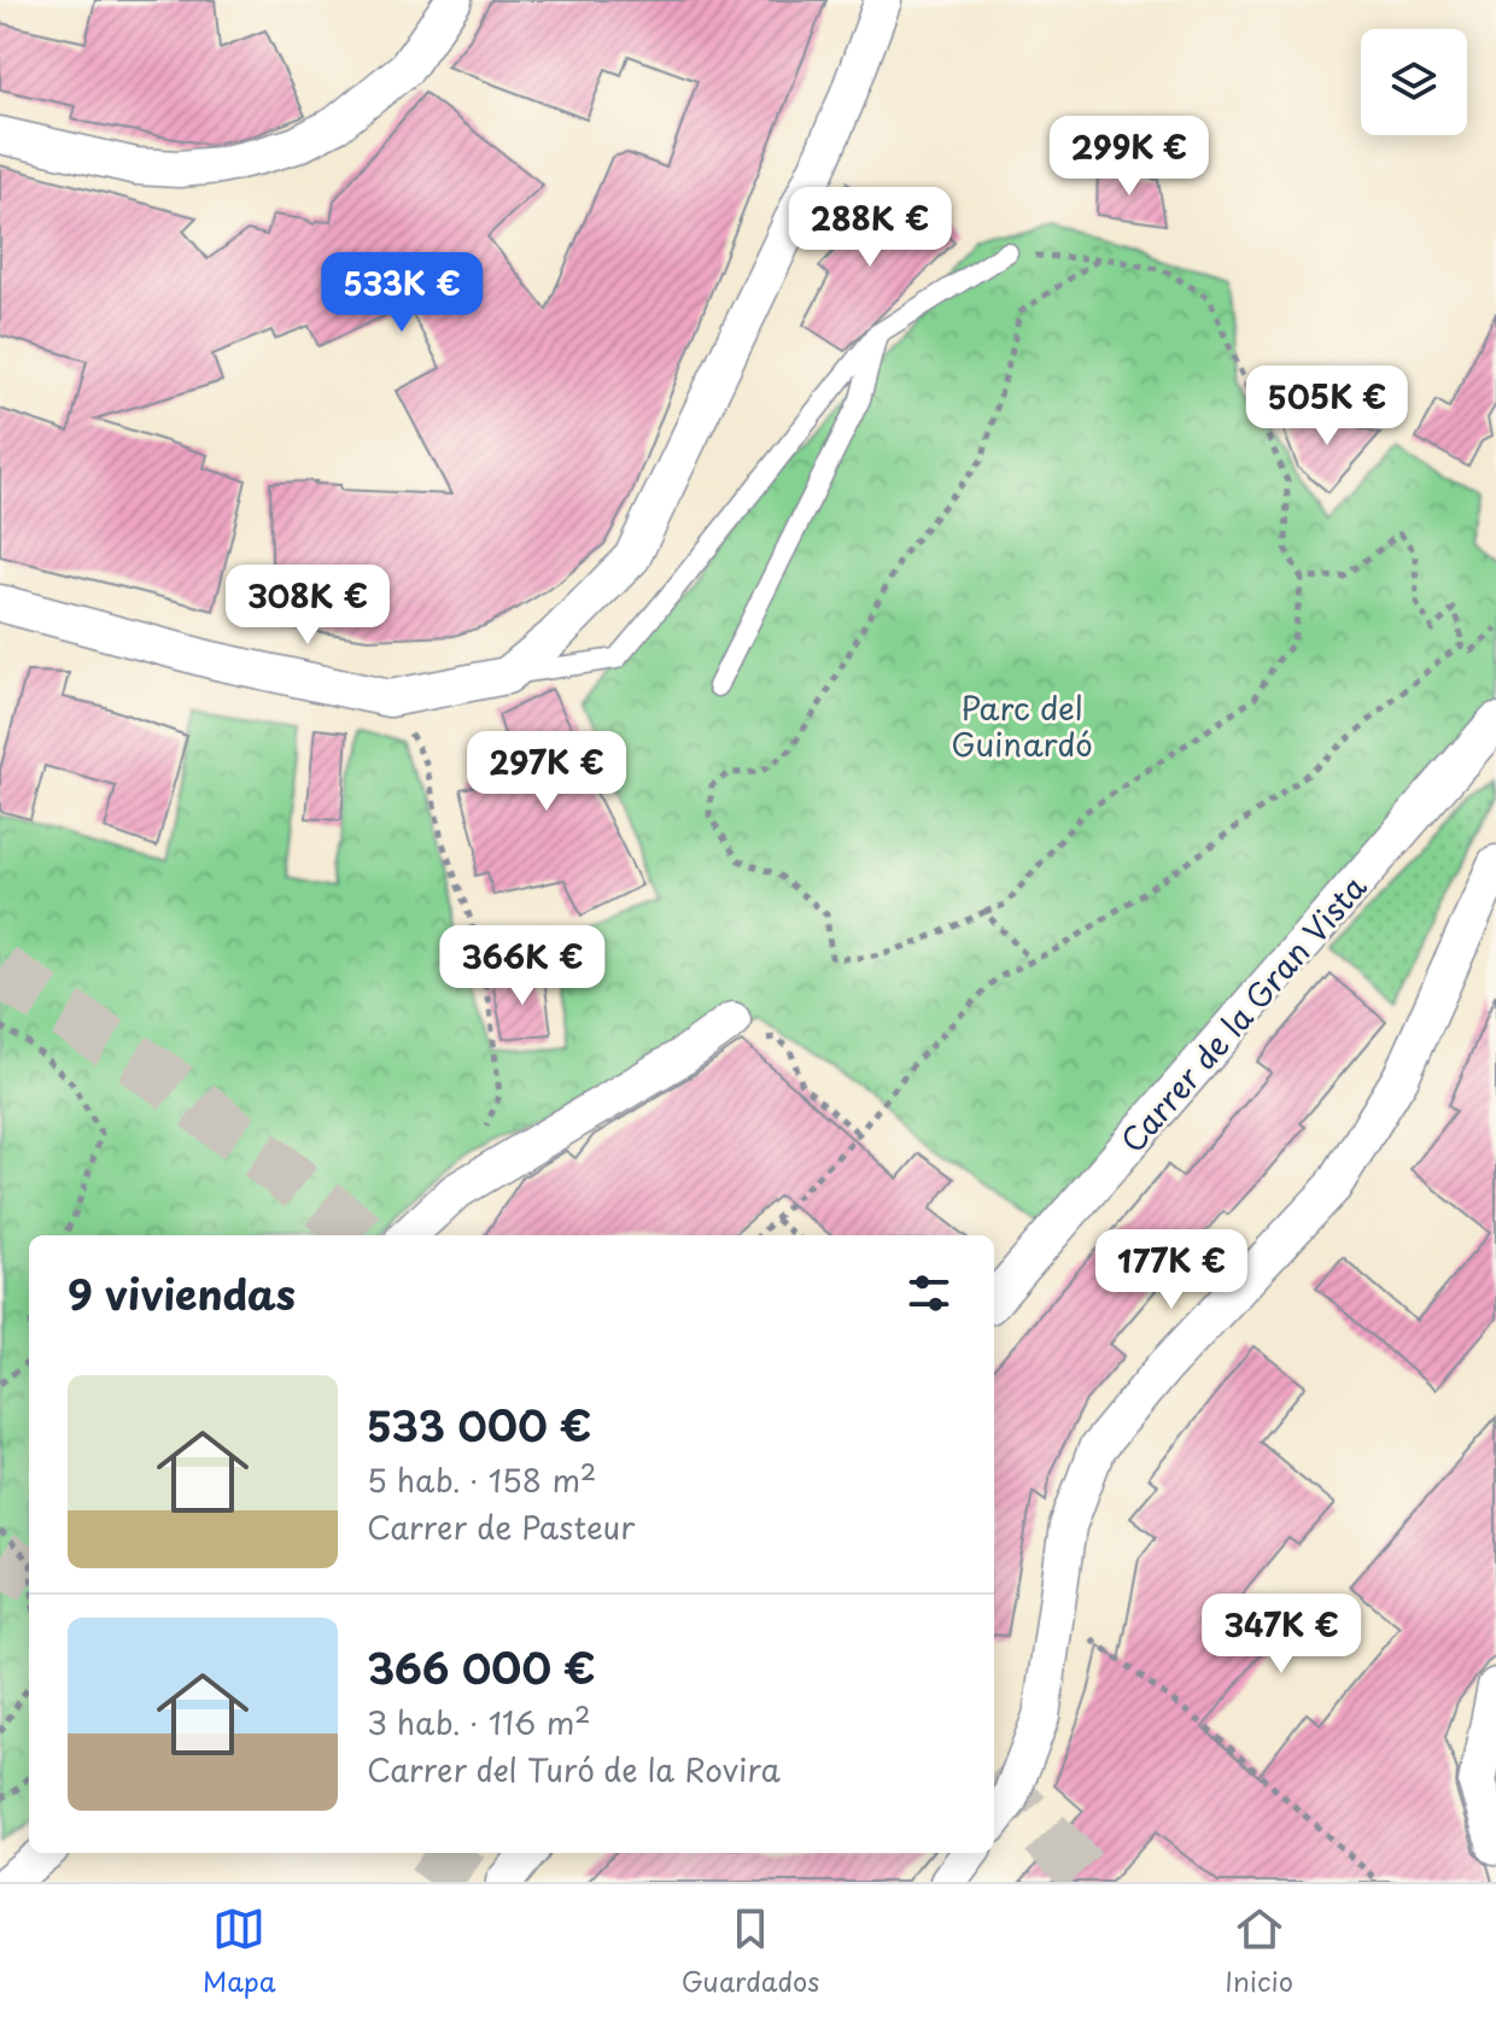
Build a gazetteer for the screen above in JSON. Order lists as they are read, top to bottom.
{
  "streets": {
    "street": ["Carrer de la Gran Vista"]
  },
  "parks": ["Parc del Guinardó"],
  "page": {
    "price": [
      "299K €",
      "288K €",
      "533K €",
      "505K €",
      "308K €",
      "297K €",
      "366K €",
      "177K €",
      "347K €"
    ],
    "heading": "9 viviendas",
    "list": [
      {
        "name": "533 000 €",
        "note": "5 hab. · 158 m² · Carrer de Pasteur"
      },
      {
        "name": "366 000 €",
        "note": "3 hab. · 116 m² · Carrer del Turó de la Rovira"
      }
    ],
    "tabs": ["Mapa", "Guardados", "Inicio"]
  }
}
